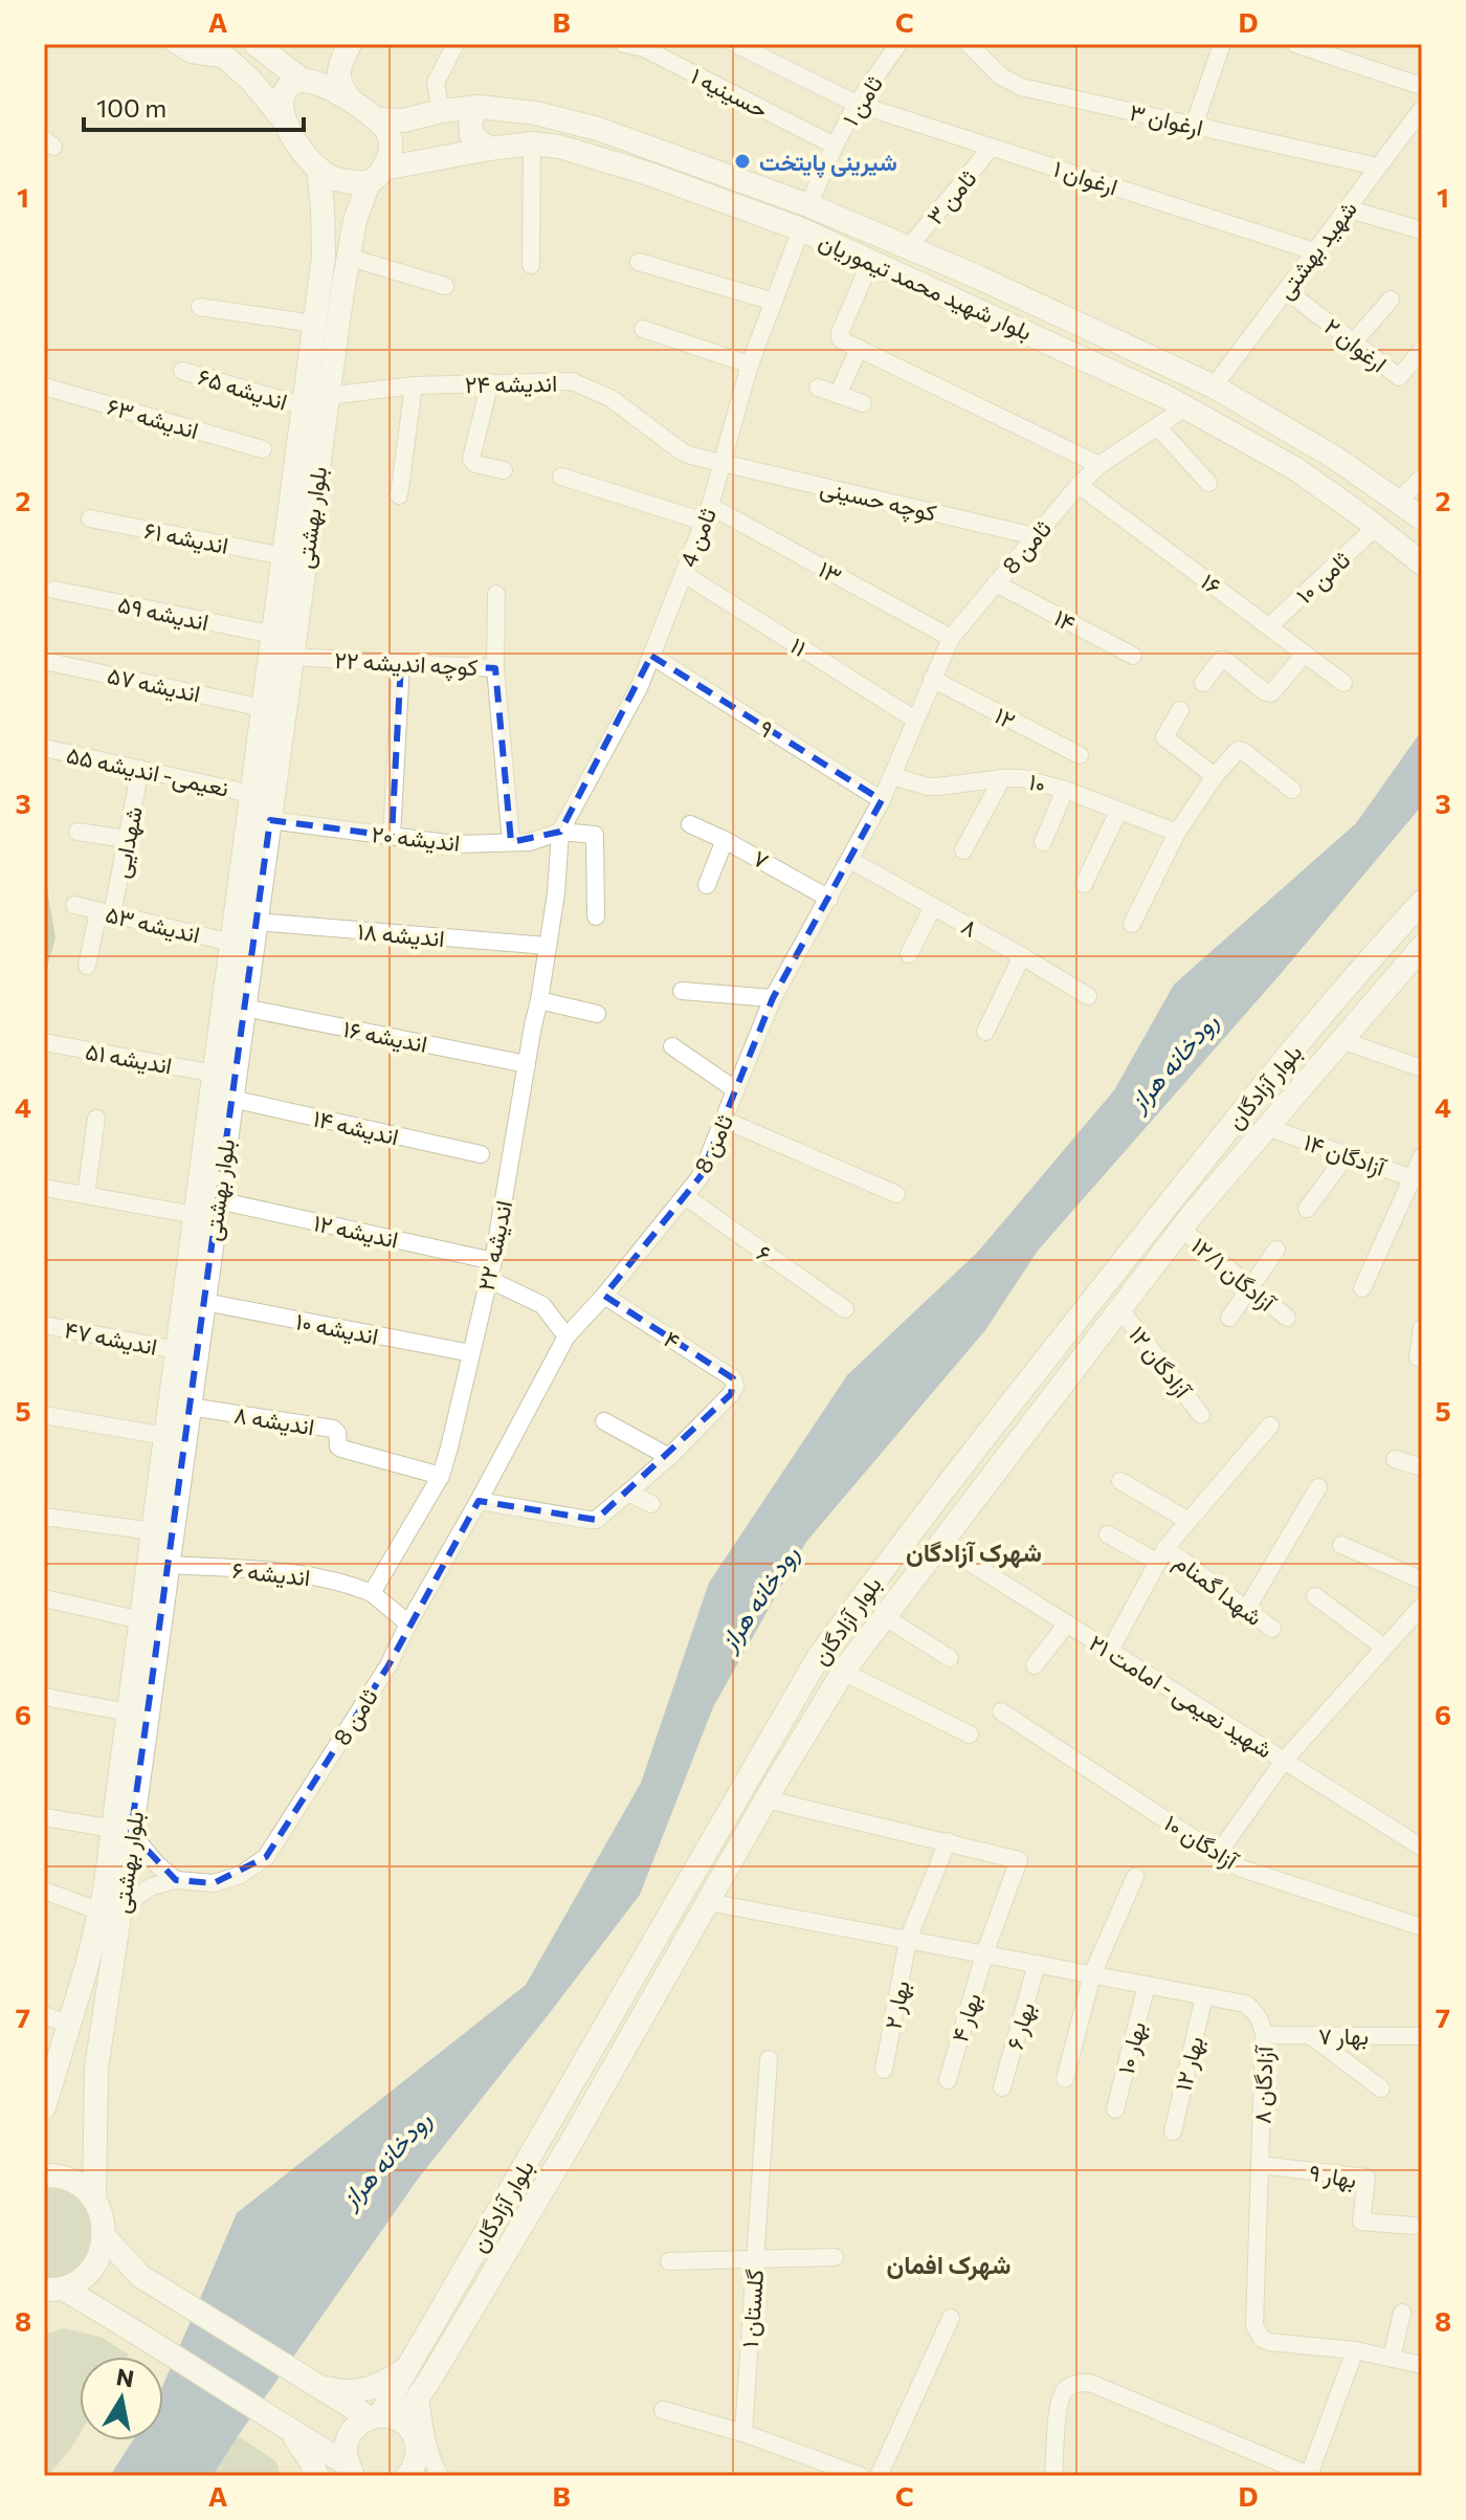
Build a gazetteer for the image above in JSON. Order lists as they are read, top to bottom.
{
  "streets": {
    "main road": ["بلوار شهید محمد تیموریان", "بلوار بهشتی", "بلوار آزادگان"],
    "street": [
      "حسینیه ۱",
      "ثامن ۱",
      "ارغوان ۳",
      "ارغوان ۱",
      "ثامن ۳",
      "شهید بهشتی",
      "ارغوان ۲",
      "اندیشه ۲۴",
      "اندیشه ۶۵",
      "اندیشه ۶۳",
      "کوچه حسینی",
      "اندیشه ۶۱",
      "ثامن 4",
      "ثامن 8",
      "۱۳",
      "ثامن ۱۰",
      "۱۶",
      "اندیشه ۵۹",
      "۱۴",
      "۱۱",
      "کوچه اندیشه ۲۲",
      "اندیشه ۵۷",
      "۱۲",
      "۹",
      "نعیمی- اندیشه ۵۵",
      "۱۰",
      "اندیشه ۲۰",
      "شهدایی",
      "۷",
      "اندیشه ۵۳",
      "۸",
      "اندیشه ۱۸",
      "اندیشه ۱۶",
      "اندیشه ۵۱",
      "اندیشه ۱۴",
      "آزادگان ۱۴",
      "اندیشه ۱۲",
      "اندیشه ۲۲",
      "۶",
      "آزادگان ۱۲/۱",
      "اندیشه ۱۰",
      "اندیشه ۴۷",
      "۴",
      "آزادگان ۱۲",
      "اندیشه ۸",
      "اندیشه ۶",
      "شهدا گمنام",
      "شهید نعیمی - امامت ۲۱",
      "آزادگان ۱۰",
      "بهار ۲",
      "بهار ۴",
      "بهار ۶",
      "بهار ۷",
      "بهار ۱۰",
      "بهار ۱۲",
      "آزادگان ۸",
      "بهار ۹",
      "گلستان ۱"
    ]
  },
  "crossings": [
    ["حسینیه ۱", "ثامن ۱"],
    ["ثامن ۱", "ارغوان ۱"],
    ["ثامن ۱", "بلوار شهید محمد تیموریان"],
    ["ارغوان ۳", "شهید بهشتی"],
    ["ارغوان ۱", "ثامن ۳"],
    ["ارغوان ۱", "شهید بهشتی"],
    ["ثامن ۳", "بلوار شهید محمد تیموریان"],
    ["شهید بهشتی", "بلوار شهید محمد تیموریان"],
    ["شهید بهشتی", "ارغوان ۲"],
    ["بلوار شهید محمد تیموریان", "بلوار بهشتی"],
    ["بلوار شهید محمد تیموریان", "ثامن 4"],
    ["بلوار شهید محمد تیموریان", "ثامن 8"],
    ["بلوار شهید محمد تیموریان", "ثامن ۱۰"],
    ["اندیشه ۲۴", "کوچه حسینی"],
    ["اندیشه ۲۴", "بلوار بهشتی"],
    ["اندیشه ۲۴", "ثامن 4"],
    ["اندیشه ۶۵", "بلوار بهشتی"],
    ["کوچه حسینی", "ثامن 4"],
    ["کوچه حسینی", "ثامن 8"],
    ["بلوار بهشتی", "اندیشه ۶۱"],
    ["بلوار بهشتی", "اندیشه ۵۹"],
    ["بلوار بهشتی", "کوچه اندیشه ۲۲"],
    ["بلوار بهشتی", "اندیشه ۵۷"],
    ["بلوار بهشتی", "نعیمی- اندیشه ۵۵"],
    ["بلوار بهشتی", "اندیشه ۲۰"],
    ["بلوار بهشتی", "اندیشه ۵۳"],
    ["بلوار بهشتی", "اندیشه ۱۸"],
    ["بلوار بهشتی", "اندیشه ۱۶"],
    ["بلوار بهشتی", "اندیشه ۵۱"],
    ["بلوار بهشتی", "اندیشه ۱۴"],
    ["بلوار بهشتی", "اندیشه ۱۲"],
    ["بلوار بهشتی", "اندیشه ۱۰"],
    ["بلوار بهشتی", "اندیشه ۴۷"],
    ["بلوار بهشتی", "اندیشه ۸"],
    ["بلوار بهشتی", "اندیشه ۶"],
    ["ثامن 4", "۱۳"],
    ["ثامن 4", "۱۱"],
    ["ثامن 4", "۹"],
    ["ثامن 4", "اندیشه ۲۰"],
    ["ثامن 4", "اندیشه ۲۲"],
    ["ثامن 8", "۱۳"],
    ["ثامن 8", "۱۶"],
    ["ثامن 8", "۱۴"],
    ["ثامن 8", "۱۱"],
    ["ثامن 8", "۱۲"],
    ["ثامن 8", "۹"],
    ["ثامن 8", "۱۰"],
    ["ثامن 8", "۷"],
    ["ثامن 8", "۸"],
    ["ثامن 8", "اندیشه ۱۲"],
    ["ثامن 8", "۶"],
    ["ثامن 8", "۴"],
    ["ثامن ۱۰", "۱۶"],
    ["کوچه اندیشه ۲۲", "اندیشه ۲۰"],
    ["نعیمی- اندیشه ۵۵", "شهدایی"],
    ["اندیشه ۲۰", "اندیشه ۲۲"],
    ["شهدایی", "اندیشه ۵۳"],
    ["اندیشه ۱۸", "اندیشه ۲۲"],
    ["اندیشه ۱۶", "اندیشه ۲۲"],
    ["اندیشه ۵۱", "اندیشه ۱۴"],
    ["بلوار آزادگان", "آزادگان ۱۴"],
    ["بلوار آزادگان", "آزادگان ۱۲/۱"],
    ["بلوار آزادگان", "آزادگان ۱۲"],
    ["بلوار آزادگان", "شهید نعیمی - امامت ۲۱"],
    ["بلوار آزادگان", "آزادگان ۸"],
    ["اندیشه ۱۲", "اندیشه ۲۲"],
    ["اندیشه ۲۲", "اندیشه ۱۰"],
    ["اندیشه ۲۲", "اندیشه ۸"],
    ["اندیشه ۲۲", "اندیشه ۶"],
    ["بهار ۲", "بهار ۴"],
    ["بهار ۲", "آزادگان ۸"],
    ["بهار ۴", "آزادگان ۸"],
    ["بهار ۶", "آزادگان ۸"],
    ["بهار ۷", "آزادگان ۸"],
    ["بهار ۱۰", "آزادگان ۸"],
    ["بهار ۱۲", "آزادگان ۸"],
    ["آزادگان ۸", "بهار ۹"]
  ],
  "districts": ["شهرک آزادگان", "شهرک افمان"],
  "water": ["رودخانه هراز"],
  "places": ["شیرینی پایتخت"],
  "scale_bar": "100 m",
  "north": "top",
  "grid": {
    "columns": [
      "A",
      "B",
      "C",
      "D"
    ],
    "rows": [
      "1",
      "2",
      "3",
      "4",
      "5",
      "6",
      "7",
      "8"
    ]
  }
}
